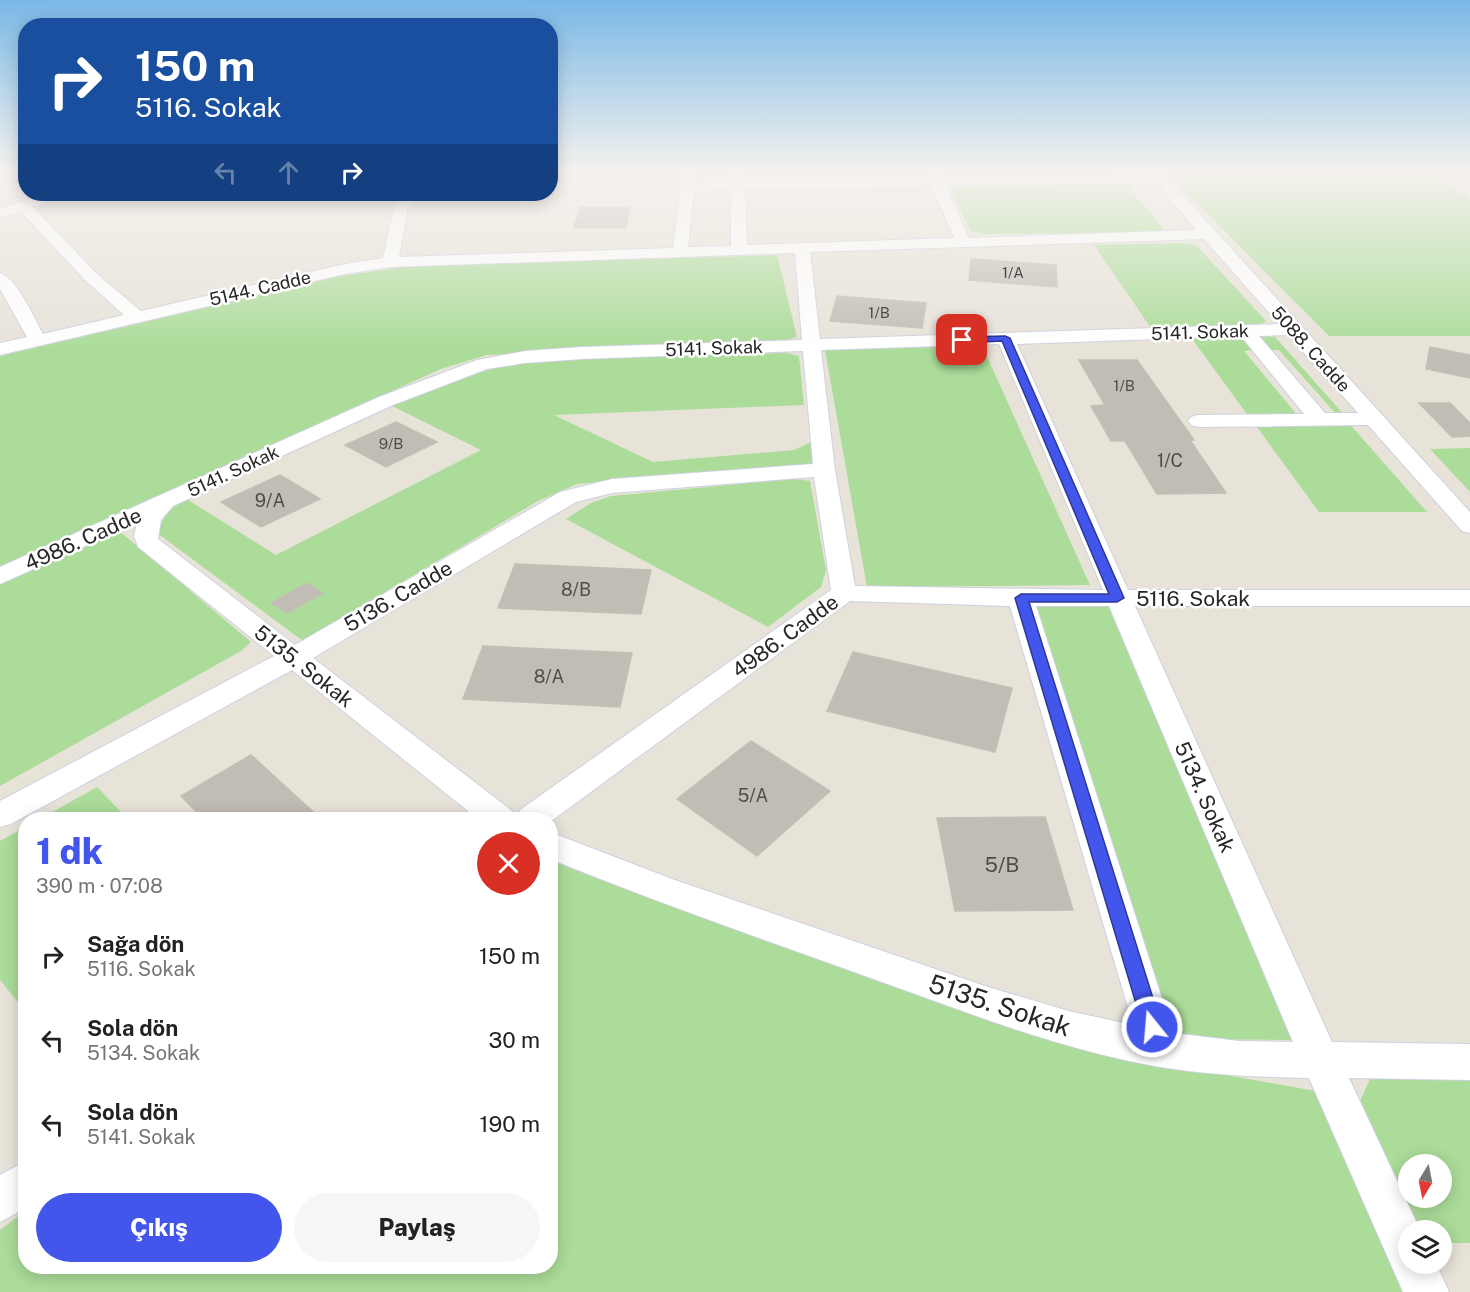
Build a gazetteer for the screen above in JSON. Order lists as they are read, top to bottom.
{
  "streets": {
    "street": [
      "5144. Cadde",
      "5141. Sokak",
      "5088. Cadde",
      "4986. Cadde",
      "5136. Cadde",
      "5116. Sokak",
      "5135. Sokak",
      "5134. Sokak"
    ]
  },
  "crossings": [
    ["5144. Cadde", "5088. Cadde"],
    ["5144. Cadde", "4986. Cadde"],
    ["5141. Sokak", "5088. Cadde"],
    ["5141. Sokak", "4986. Cadde"],
    ["5141. Sokak", "5135. Sokak"],
    ["5141. Sokak", "5134. Sokak"],
    ["4986. Cadde", "5136. Cadde"],
    ["4986. Cadde", "5116. Sokak"],
    ["4986. Cadde", "5135. Sokak"],
    ["5136. Cadde", "5135. Sokak"],
    ["5116. Sokak", "5134. Sokak"],
    ["5135. Sokak", "5134. Sokak"]
  ],
  "house_numbers": [
    "1/A",
    "1/B",
    "1/B",
    "9/B",
    "1/C",
    "9/A",
    "8/B",
    "8/A",
    "5/A",
    "5/B"
  ],
  "north": "bottom",
  "page": {
    "turn": ["150 m", "5116. Sokak"],
    "heading": ["1 dk", "390 m · 07:08"],
    "list": [
      {
        "name": "Sağa dön",
        "note": "5116. Sokak",
        "value": "150 m"
      },
      {
        "name": "Sola dön",
        "note": "5134. Sokak",
        "value": "30 m"
      },
      {
        "name": "Sola dön",
        "note": "5141. Sokak",
        "value": "190 m"
      }
    ],
    "buttons": ["Çıkış", "Paylaş"]
  }
}
